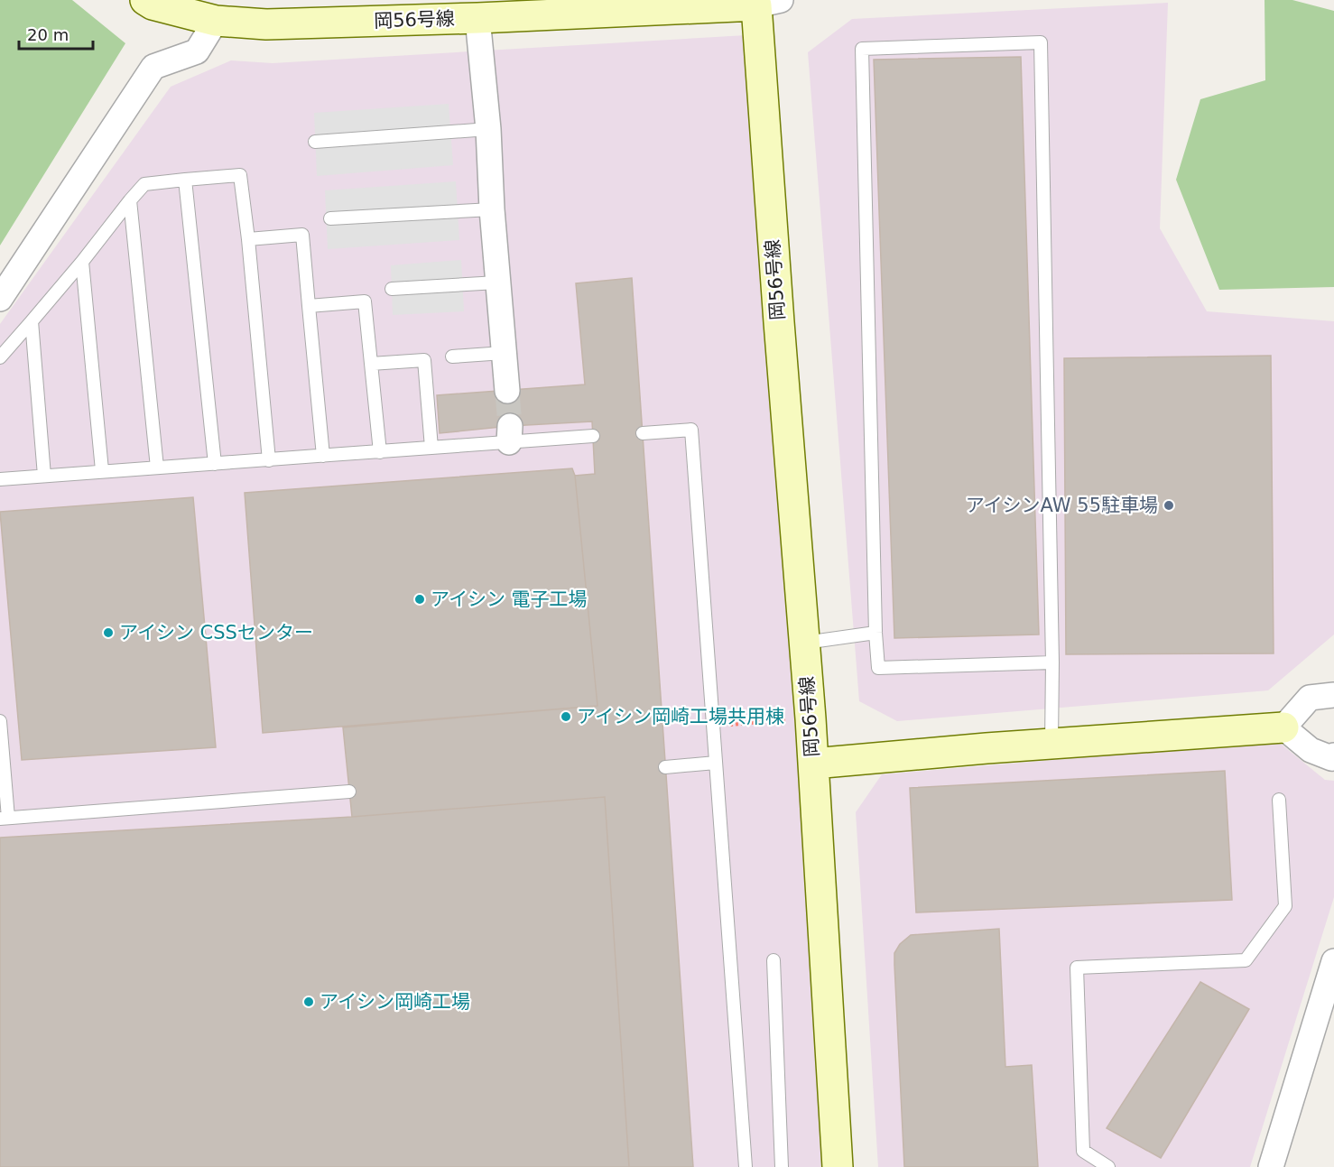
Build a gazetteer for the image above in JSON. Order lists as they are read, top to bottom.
{
  "streets": {
    "street": ["岡56号線"]
  },
  "places": [
    "アイシンAW 55駐車場",
    "アイシン 電子工場",
    "アイシン CSSセンター",
    "アイシン岡崎工場共用棟",
    "アイシン岡崎工場"
  ],
  "scale_bar": "20 m"
}
